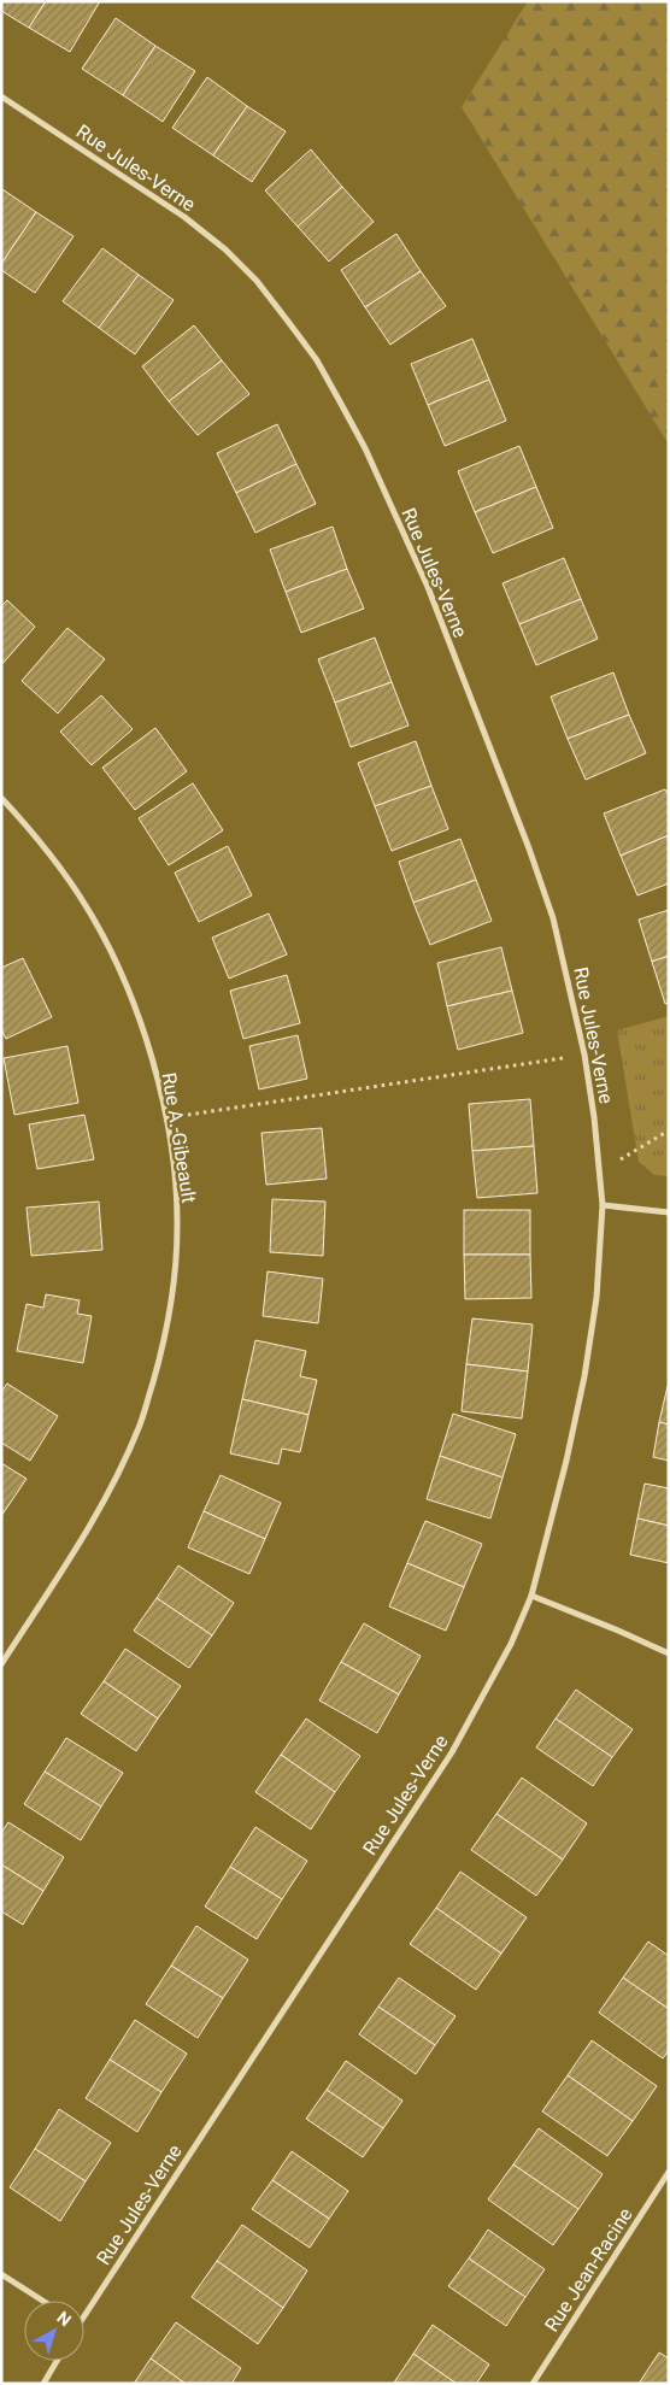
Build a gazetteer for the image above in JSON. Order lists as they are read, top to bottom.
{
  "streets": {
    "street": ["Rue Jules-Verne", "Rue A.-Gibeault", "Rue Jean-Racine"]
  },
  "north": "top right"
}
